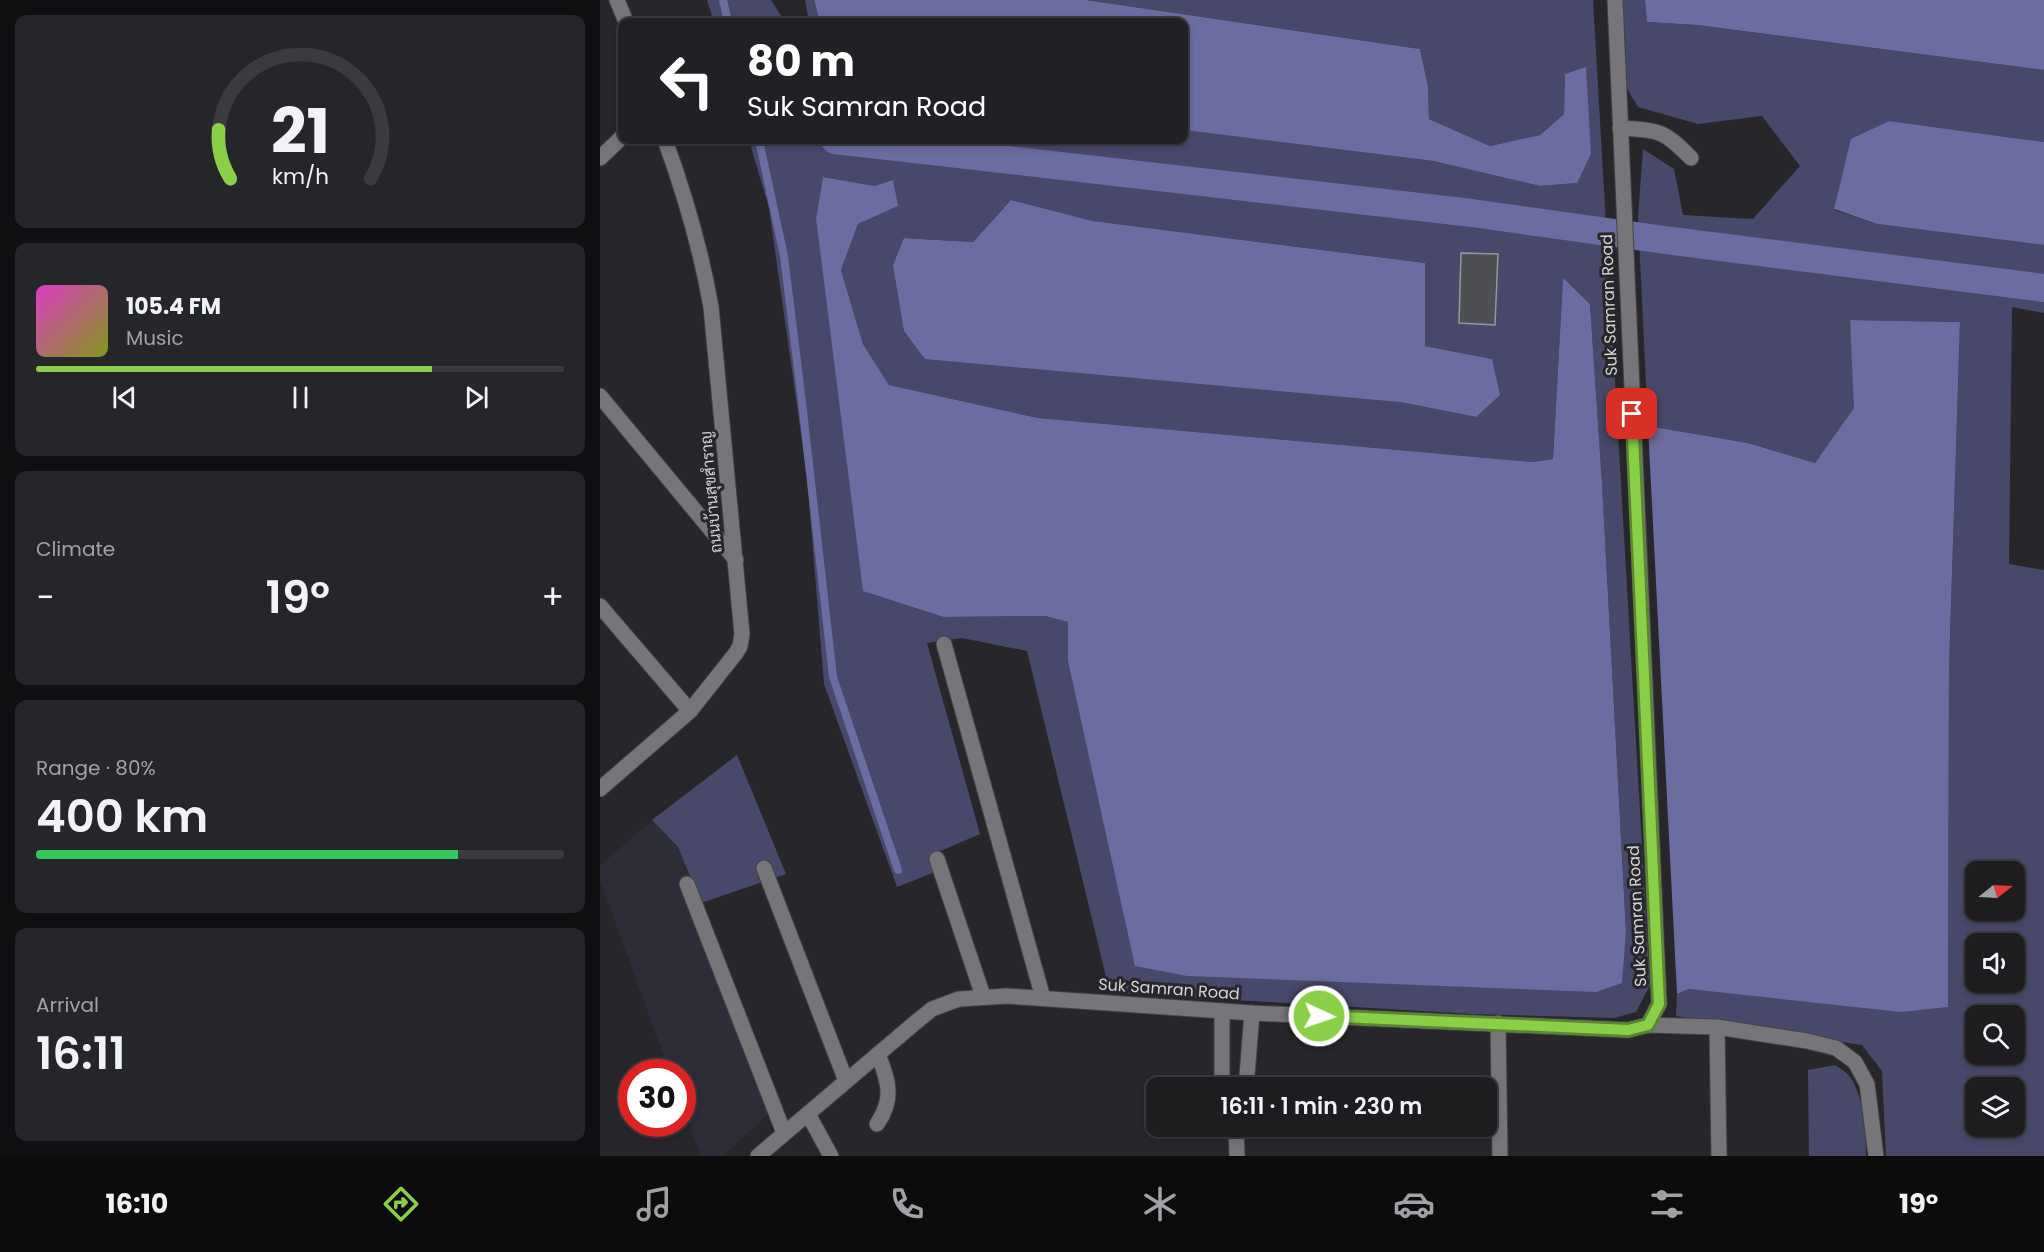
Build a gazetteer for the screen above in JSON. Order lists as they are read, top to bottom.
{
  "streets": {
    "street": ["Suk Samran Road", "ถนนบ้านสุขสำราญ"]
  },
  "north": "right",
  "page": {
    "turn": ["80 m", "Suk Samran Road"],
    "song": ["105.4 FM", "Music"],
    "tile": [
      "Climate",
      ["Range · 80%", "400 km"],
      ["Arrival", "16:11"]
    ],
    "heat": ["−", "19°", "+"],
    "limit": "30",
    "trip": "16:11 · 1 min · 230 m",
    "tabs": ["16:10", "19°"],
    "gauge": ["21", "km/h"]
  }
}
